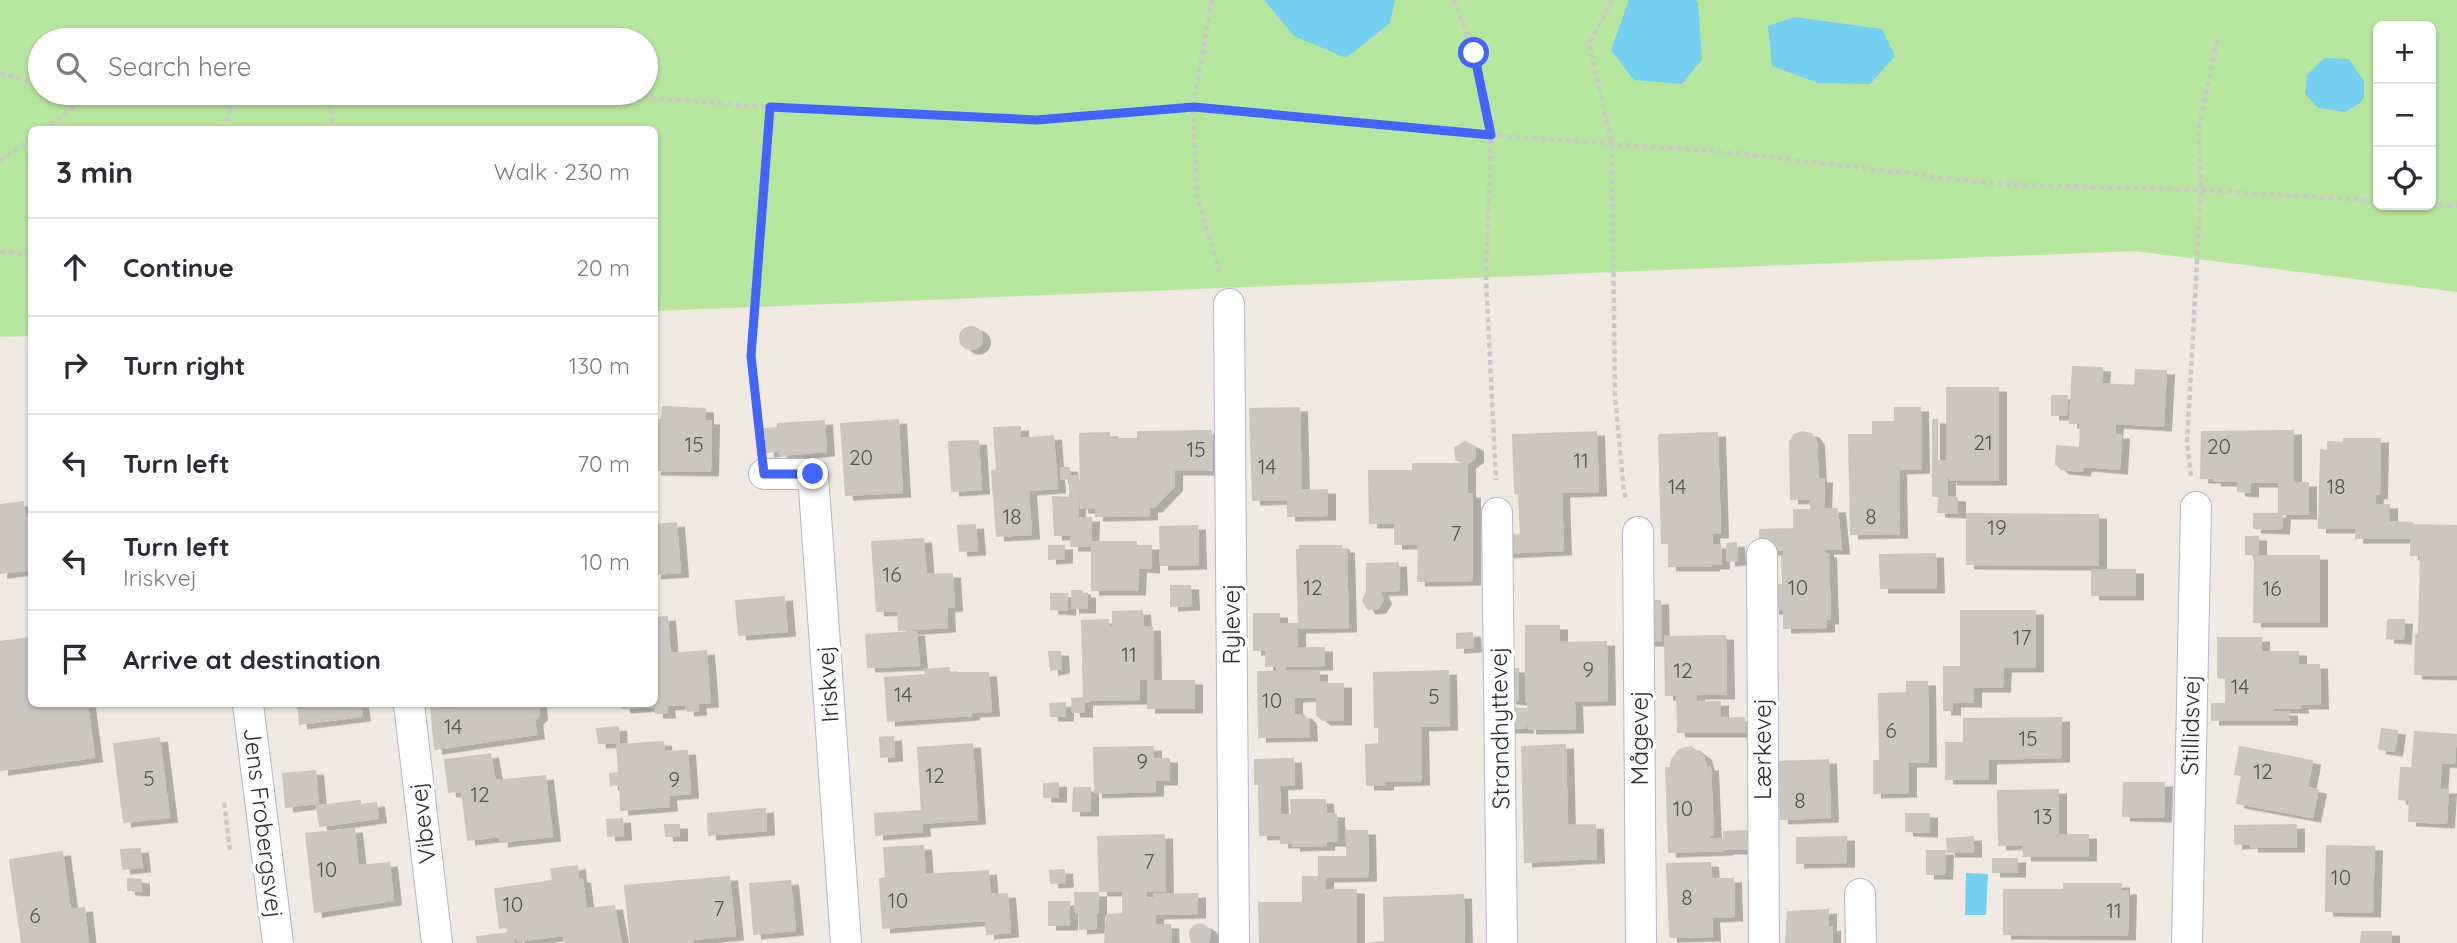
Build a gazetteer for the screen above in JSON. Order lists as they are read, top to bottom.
{
  "streets": {
    "street": [
      "Rylevej",
      "Iriskvej",
      "Stillidsvej",
      "Strandhyttevej",
      "Mågevej",
      "Lærkevej",
      "Jens Frobergsvej",
      "Vibevej"
    ]
  },
  "house_numbers": [
    "21",
    "15",
    "20",
    "15",
    "20",
    "11",
    "14",
    "14",
    "18",
    "18",
    "8",
    "19",
    "7",
    "16",
    "12",
    "10",
    "16",
    "17",
    "11",
    "9",
    "12",
    "14",
    "14",
    "5",
    "10",
    "14",
    "6",
    "15",
    "9",
    "12",
    "12",
    "5",
    "9",
    "12",
    "8",
    "10",
    "13",
    "7",
    "10",
    "10",
    "8",
    "10",
    "10",
    "7",
    "11",
    "6"
  ],
  "page": {
    "map_buttons": ["+", "−"],
    "search": "Search here",
    "heading": ["3 min", "Walk · 230 m"],
    "list": [
      ["Continue", "20 m"],
      ["Turn right", "130 m"],
      ["Turn left", "70 m"],
      ["Turn left", "Iriskvej", "10 m"],
      "Arrive at destination"
    ]
  }
}
